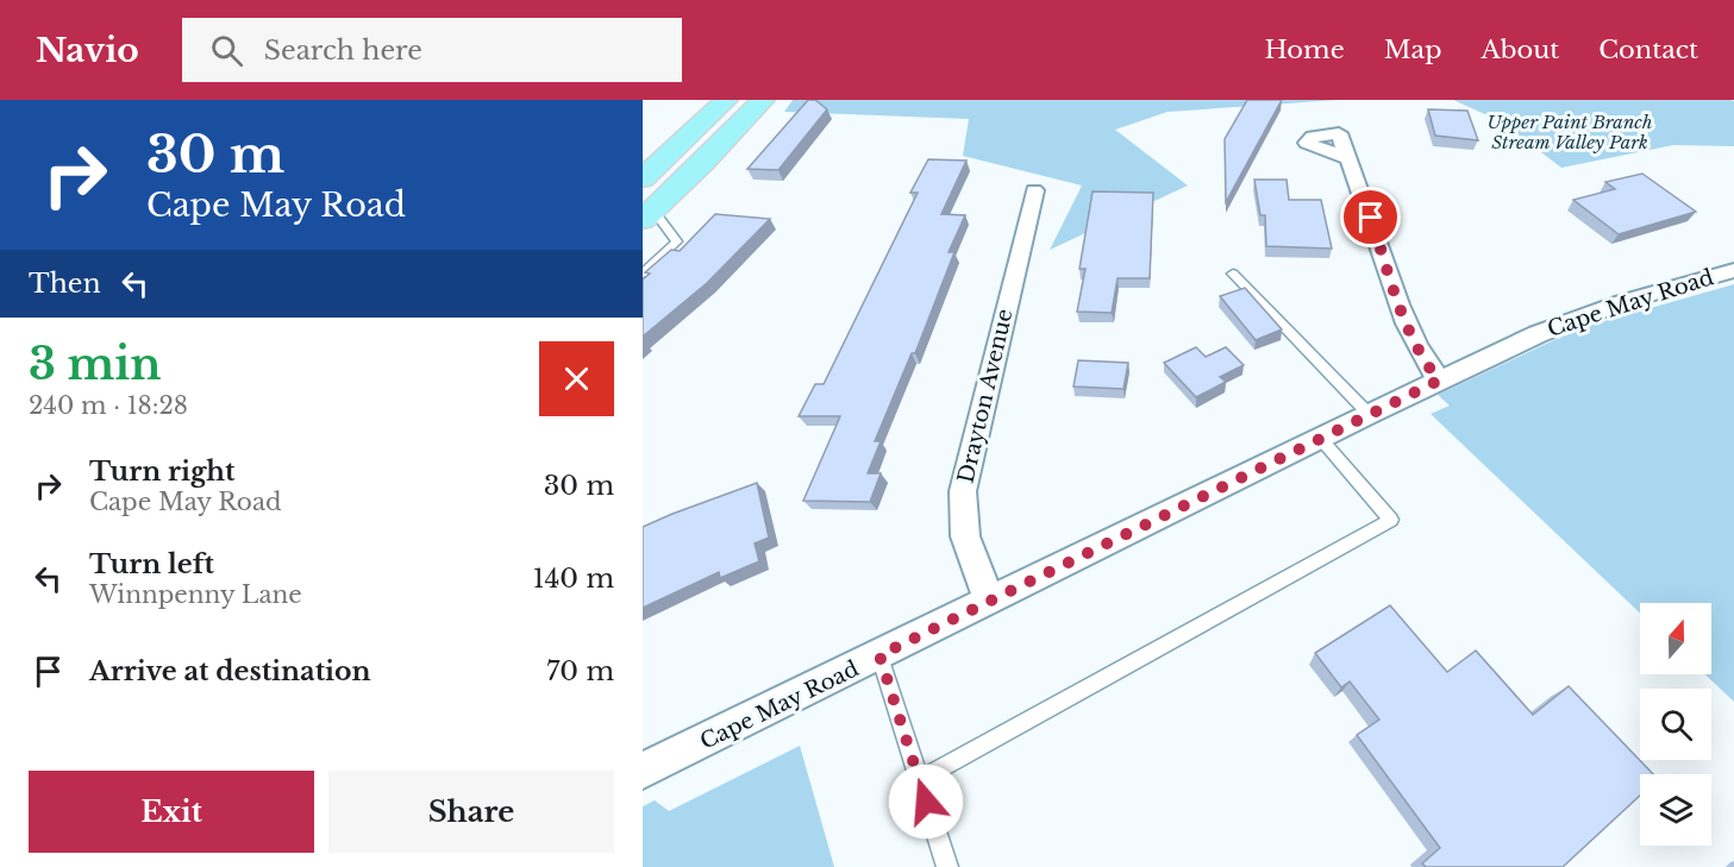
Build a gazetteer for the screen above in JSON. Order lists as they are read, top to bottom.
{
  "streets": {
    "street": ["Cape May Road", "Drayton Avenue"]
  },
  "crossings": [
    ["Cape May Road", "Drayton Avenue"]
  ],
  "parks": ["Upper Paint Branch Stream Valley Park"],
  "north": "top",
  "page": {
    "header": "Navio",
    "search": "Search here",
    "nav": [
      "Home",
      "Map",
      "About",
      "Contact"
    ],
    "turn": ["30 m", "Cape May Road"],
    "then": "Then",
    "heading": ["3 min", "240 m · 18:28"],
    "list": [
      {
        "name": "Turn right",
        "note": "Cape May Road",
        "value": "30 m"
      },
      {
        "name": "Turn left",
        "note": "Winnpenny Lane",
        "value": "140 m"
      },
      {
        "name": "Arrive at destination",
        "value": "70 m"
      }
    ],
    "buttons": ["Exit", "Share"]
  }
}
